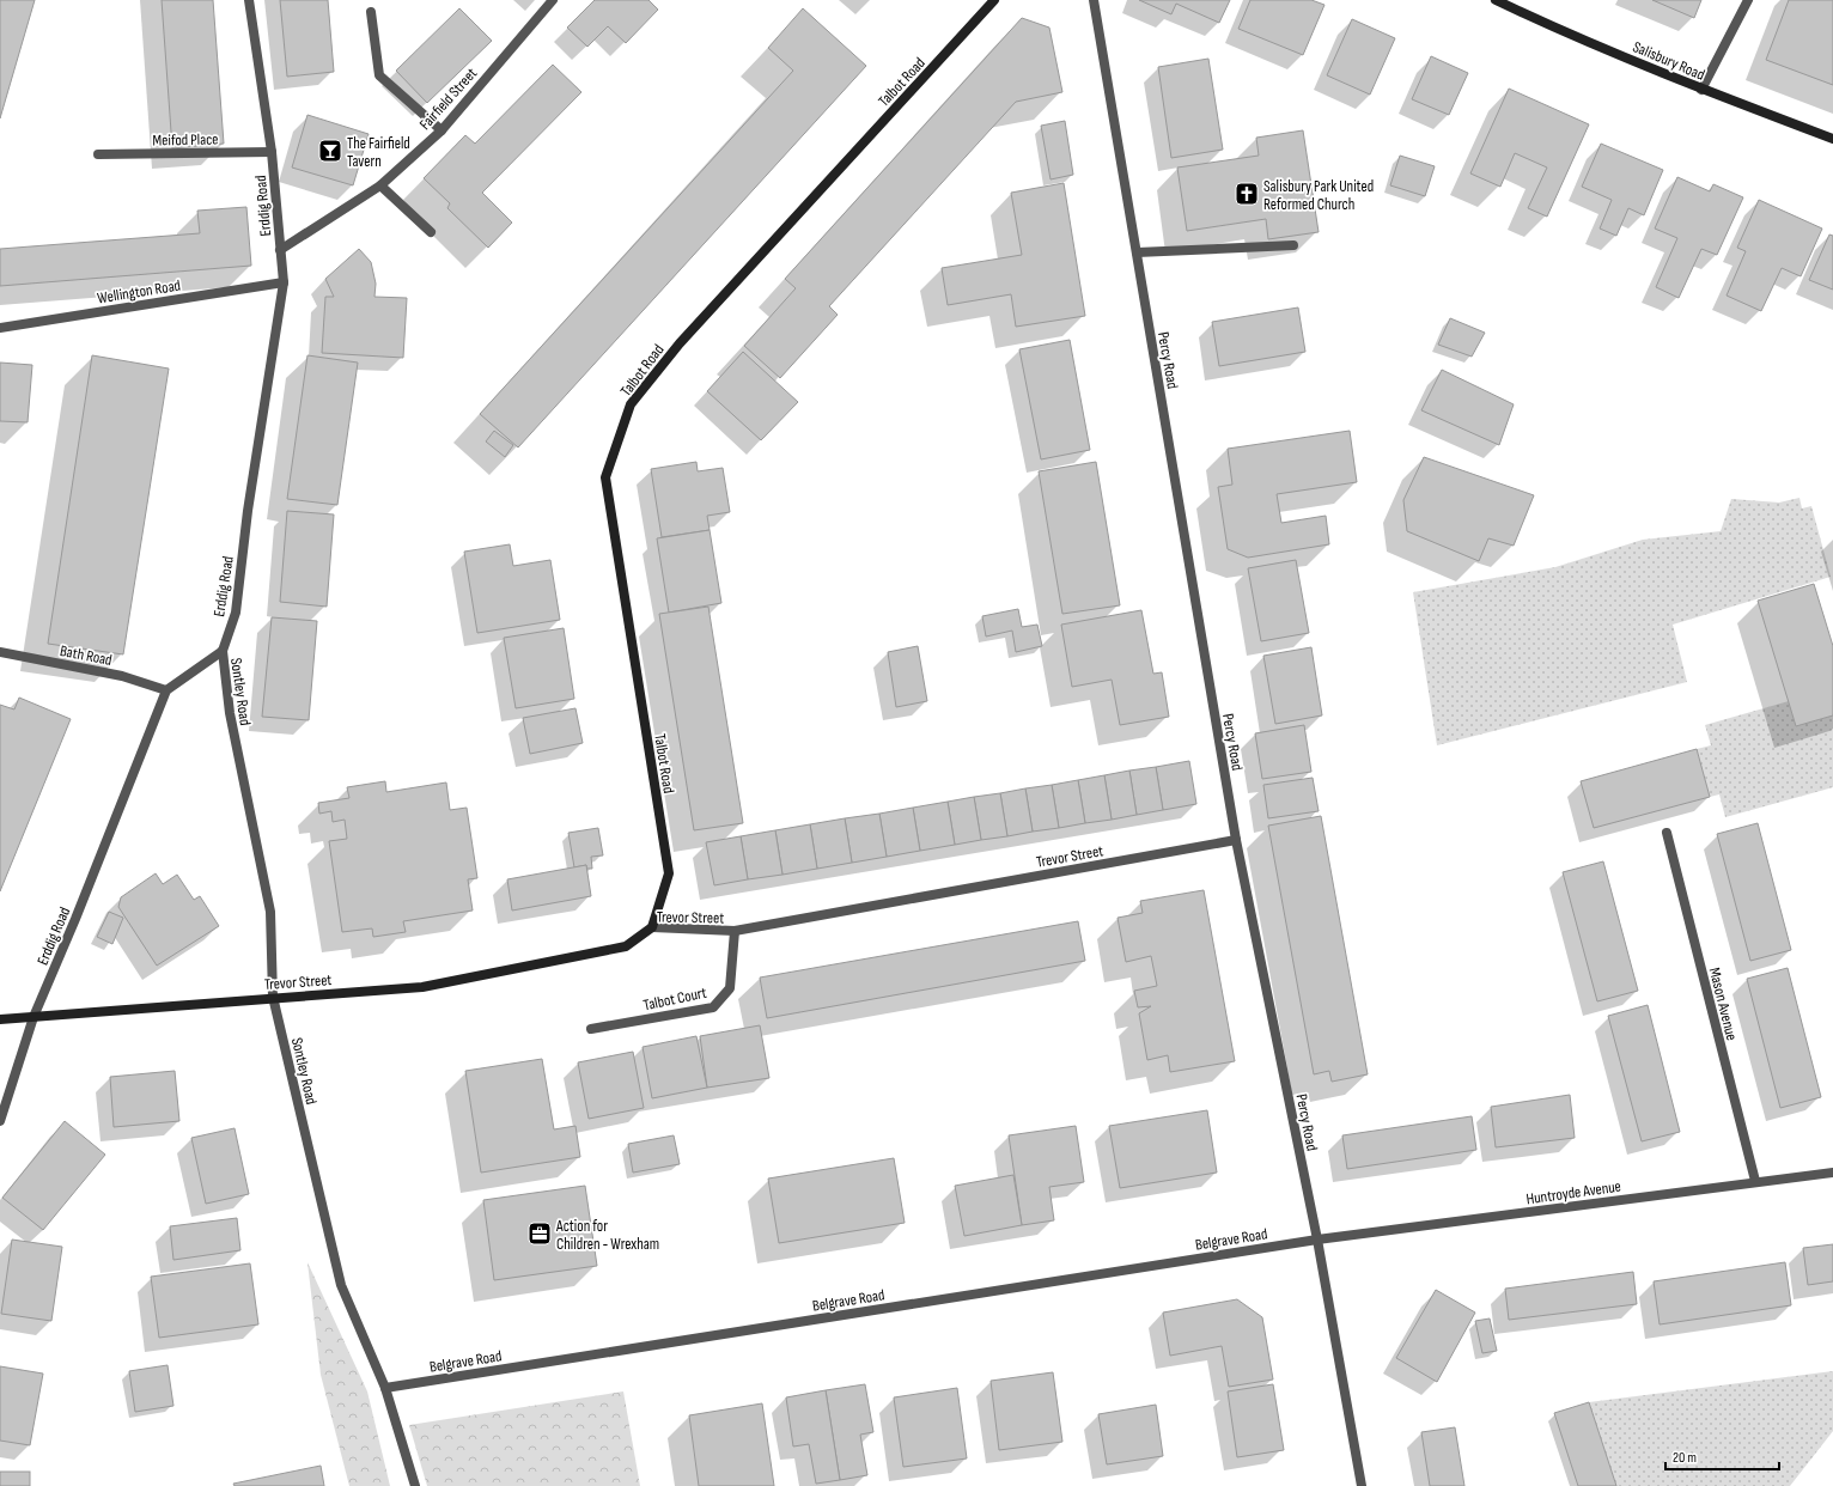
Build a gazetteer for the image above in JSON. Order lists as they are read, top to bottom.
{
  "streets": {
    "main road": ["Salisbury Road", "Talbot Road", "Trevor Street"],
    "street": [
      "Fairfield Street",
      "Meifod Place",
      "Erddig Road",
      "Wellington Road",
      "Percy Road",
      "Bath Road",
      "Sontley Road",
      "Talbot Court",
      "Mason Avenue",
      "Huntroyde Avenue",
      "Belgrave Road"
    ]
  },
  "crossings": [
    ["Talbot Road", "Trevor Street"],
    ["Fairfield Street", "Erddig Road"],
    ["Meifod Place", "Erddig Road"],
    ["Erddig Road", "Wellington Road"],
    ["Erddig Road", "Bath Road"],
    ["Erddig Road", "Sontley Road"],
    ["Erddig Road", "Trevor Street"],
    ["Percy Road", "Trevor Street"],
    ["Percy Road", "Huntroyde Avenue"],
    ["Percy Road", "Belgrave Road"],
    ["Sontley Road", "Trevor Street"],
    ["Sontley Road", "Belgrave Road"],
    ["Trevor Street", "Talbot Court"],
    ["Mason Avenue", "Huntroyde Avenue"],
    ["Huntroyde Avenue", "Belgrave Road"]
  ],
  "places": {
    "bar": ["The Fairfield Tavern"],
    "church": ["Salisbury Park United Reformed Church"],
    "office": ["Action for Children - Wrexham"]
  },
  "scale_bar": "20 m"
}
